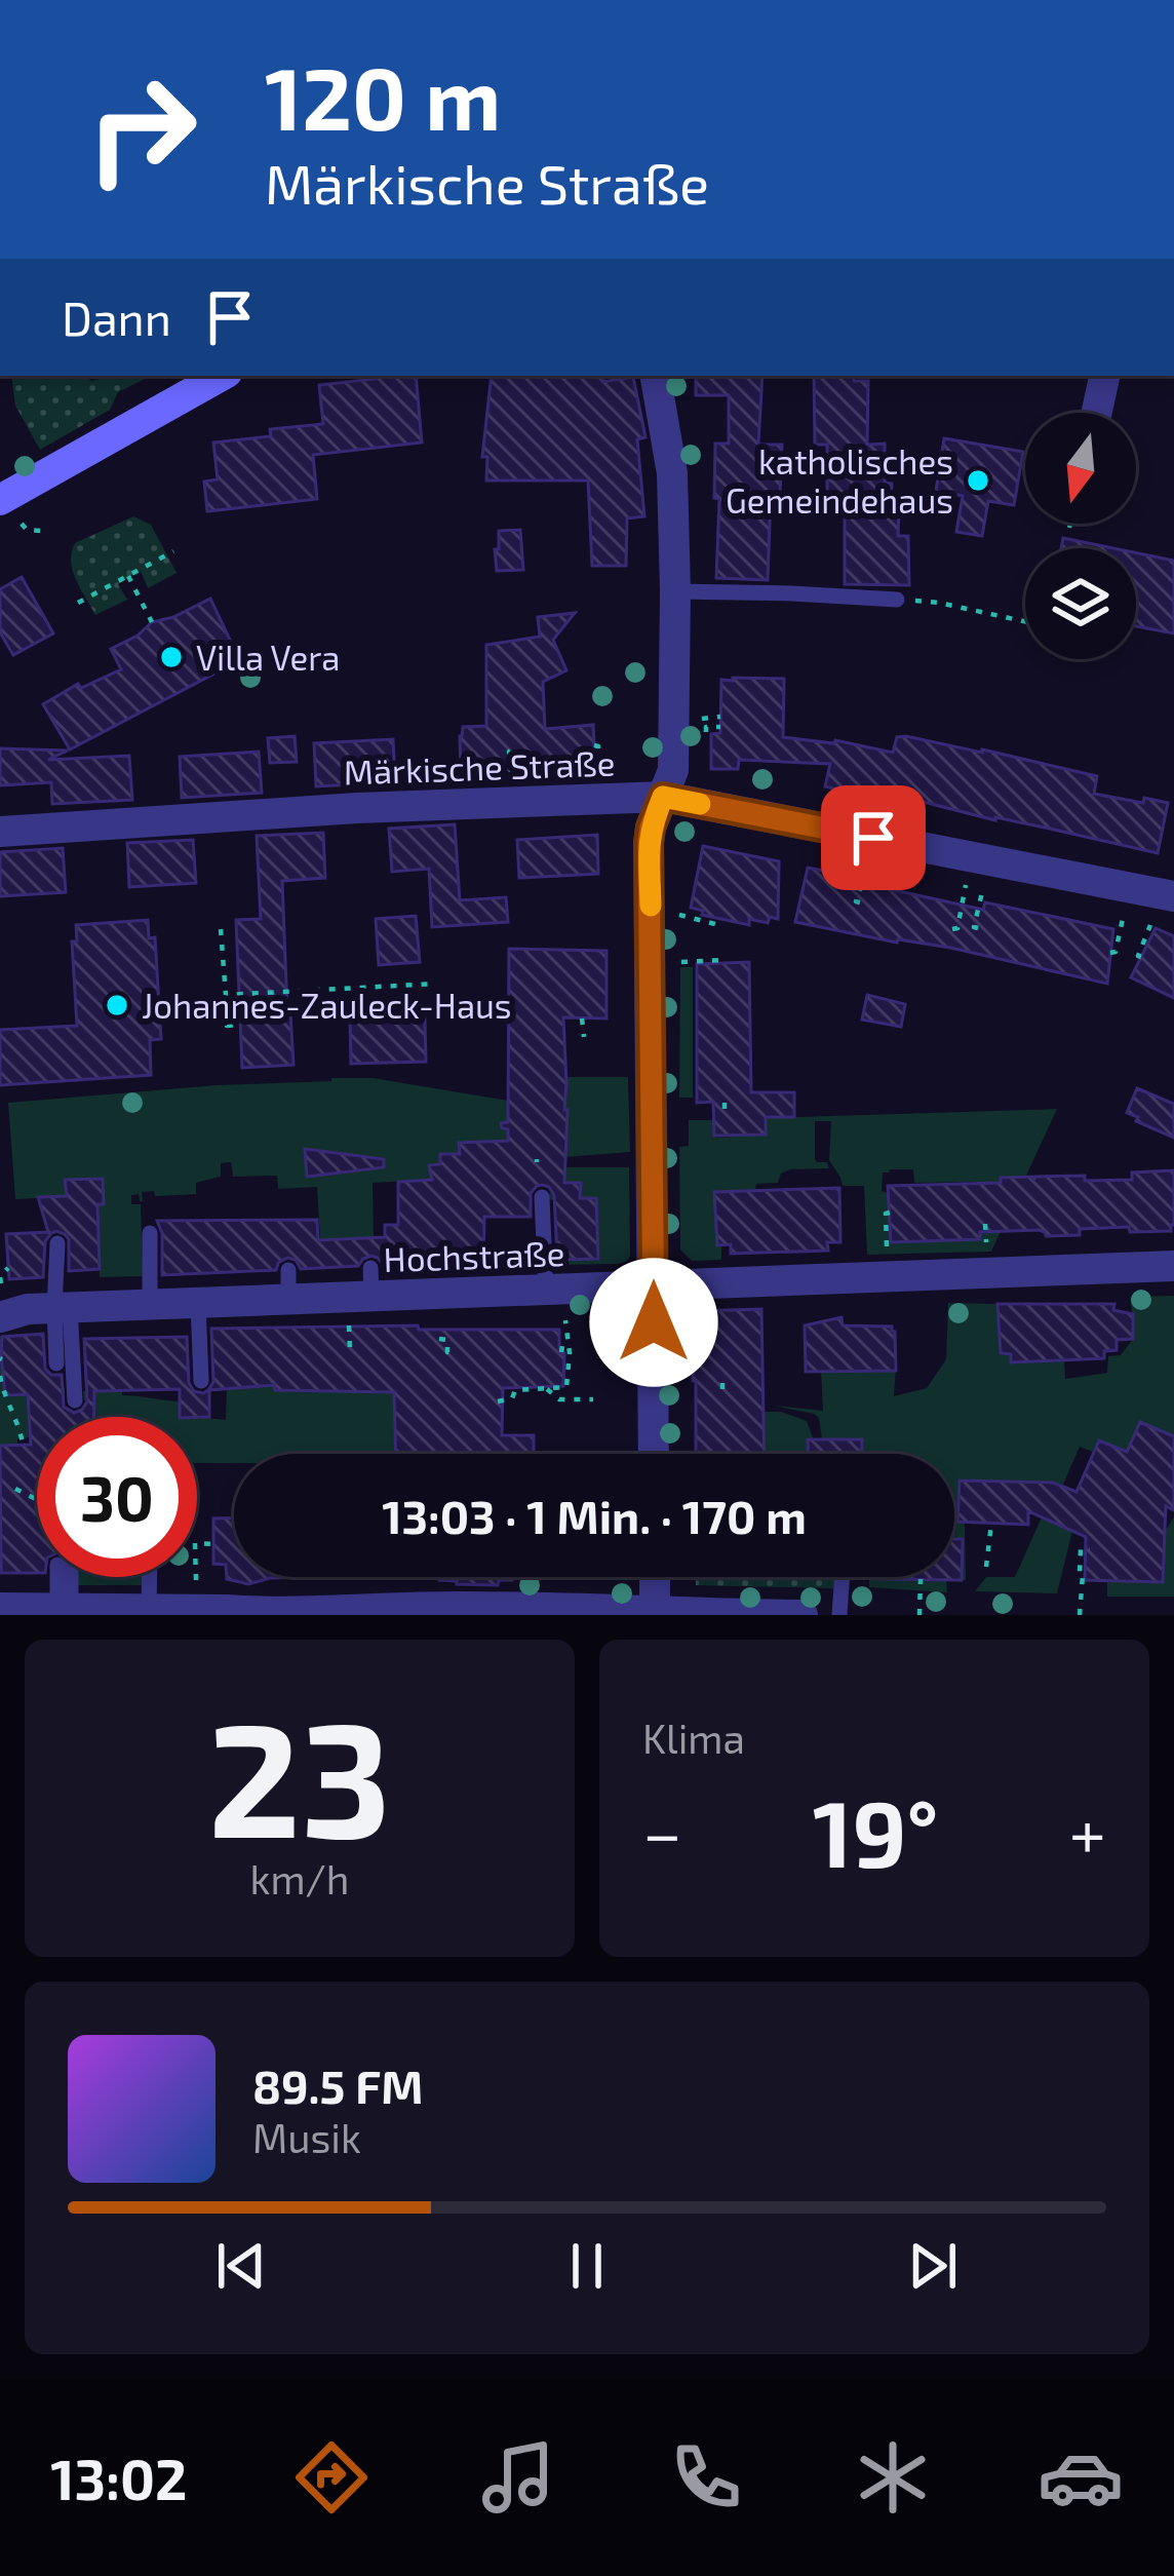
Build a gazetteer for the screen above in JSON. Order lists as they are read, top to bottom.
{
  "streets": {
    "street": ["Märkische Straße", "Hochstraße"]
  },
  "places": ["katholisches Gemeindehaus", "Villa Vera", "Johannes-Zauleck-Haus"],
  "north": "bottom",
  "page": {
    "turn": ["120 m", "Märkische Straße"],
    "then": "Dann",
    "limit": "30",
    "trip": "13:03 · 1 Min. · 170 m",
    "tile": [
      ["23", "km/h"],
      "Klima"
    ],
    "heat": ["−", "19°", "+"],
    "song": ["89.5 FM", "Musik"],
    "tabs": "13:02"
  }
}
